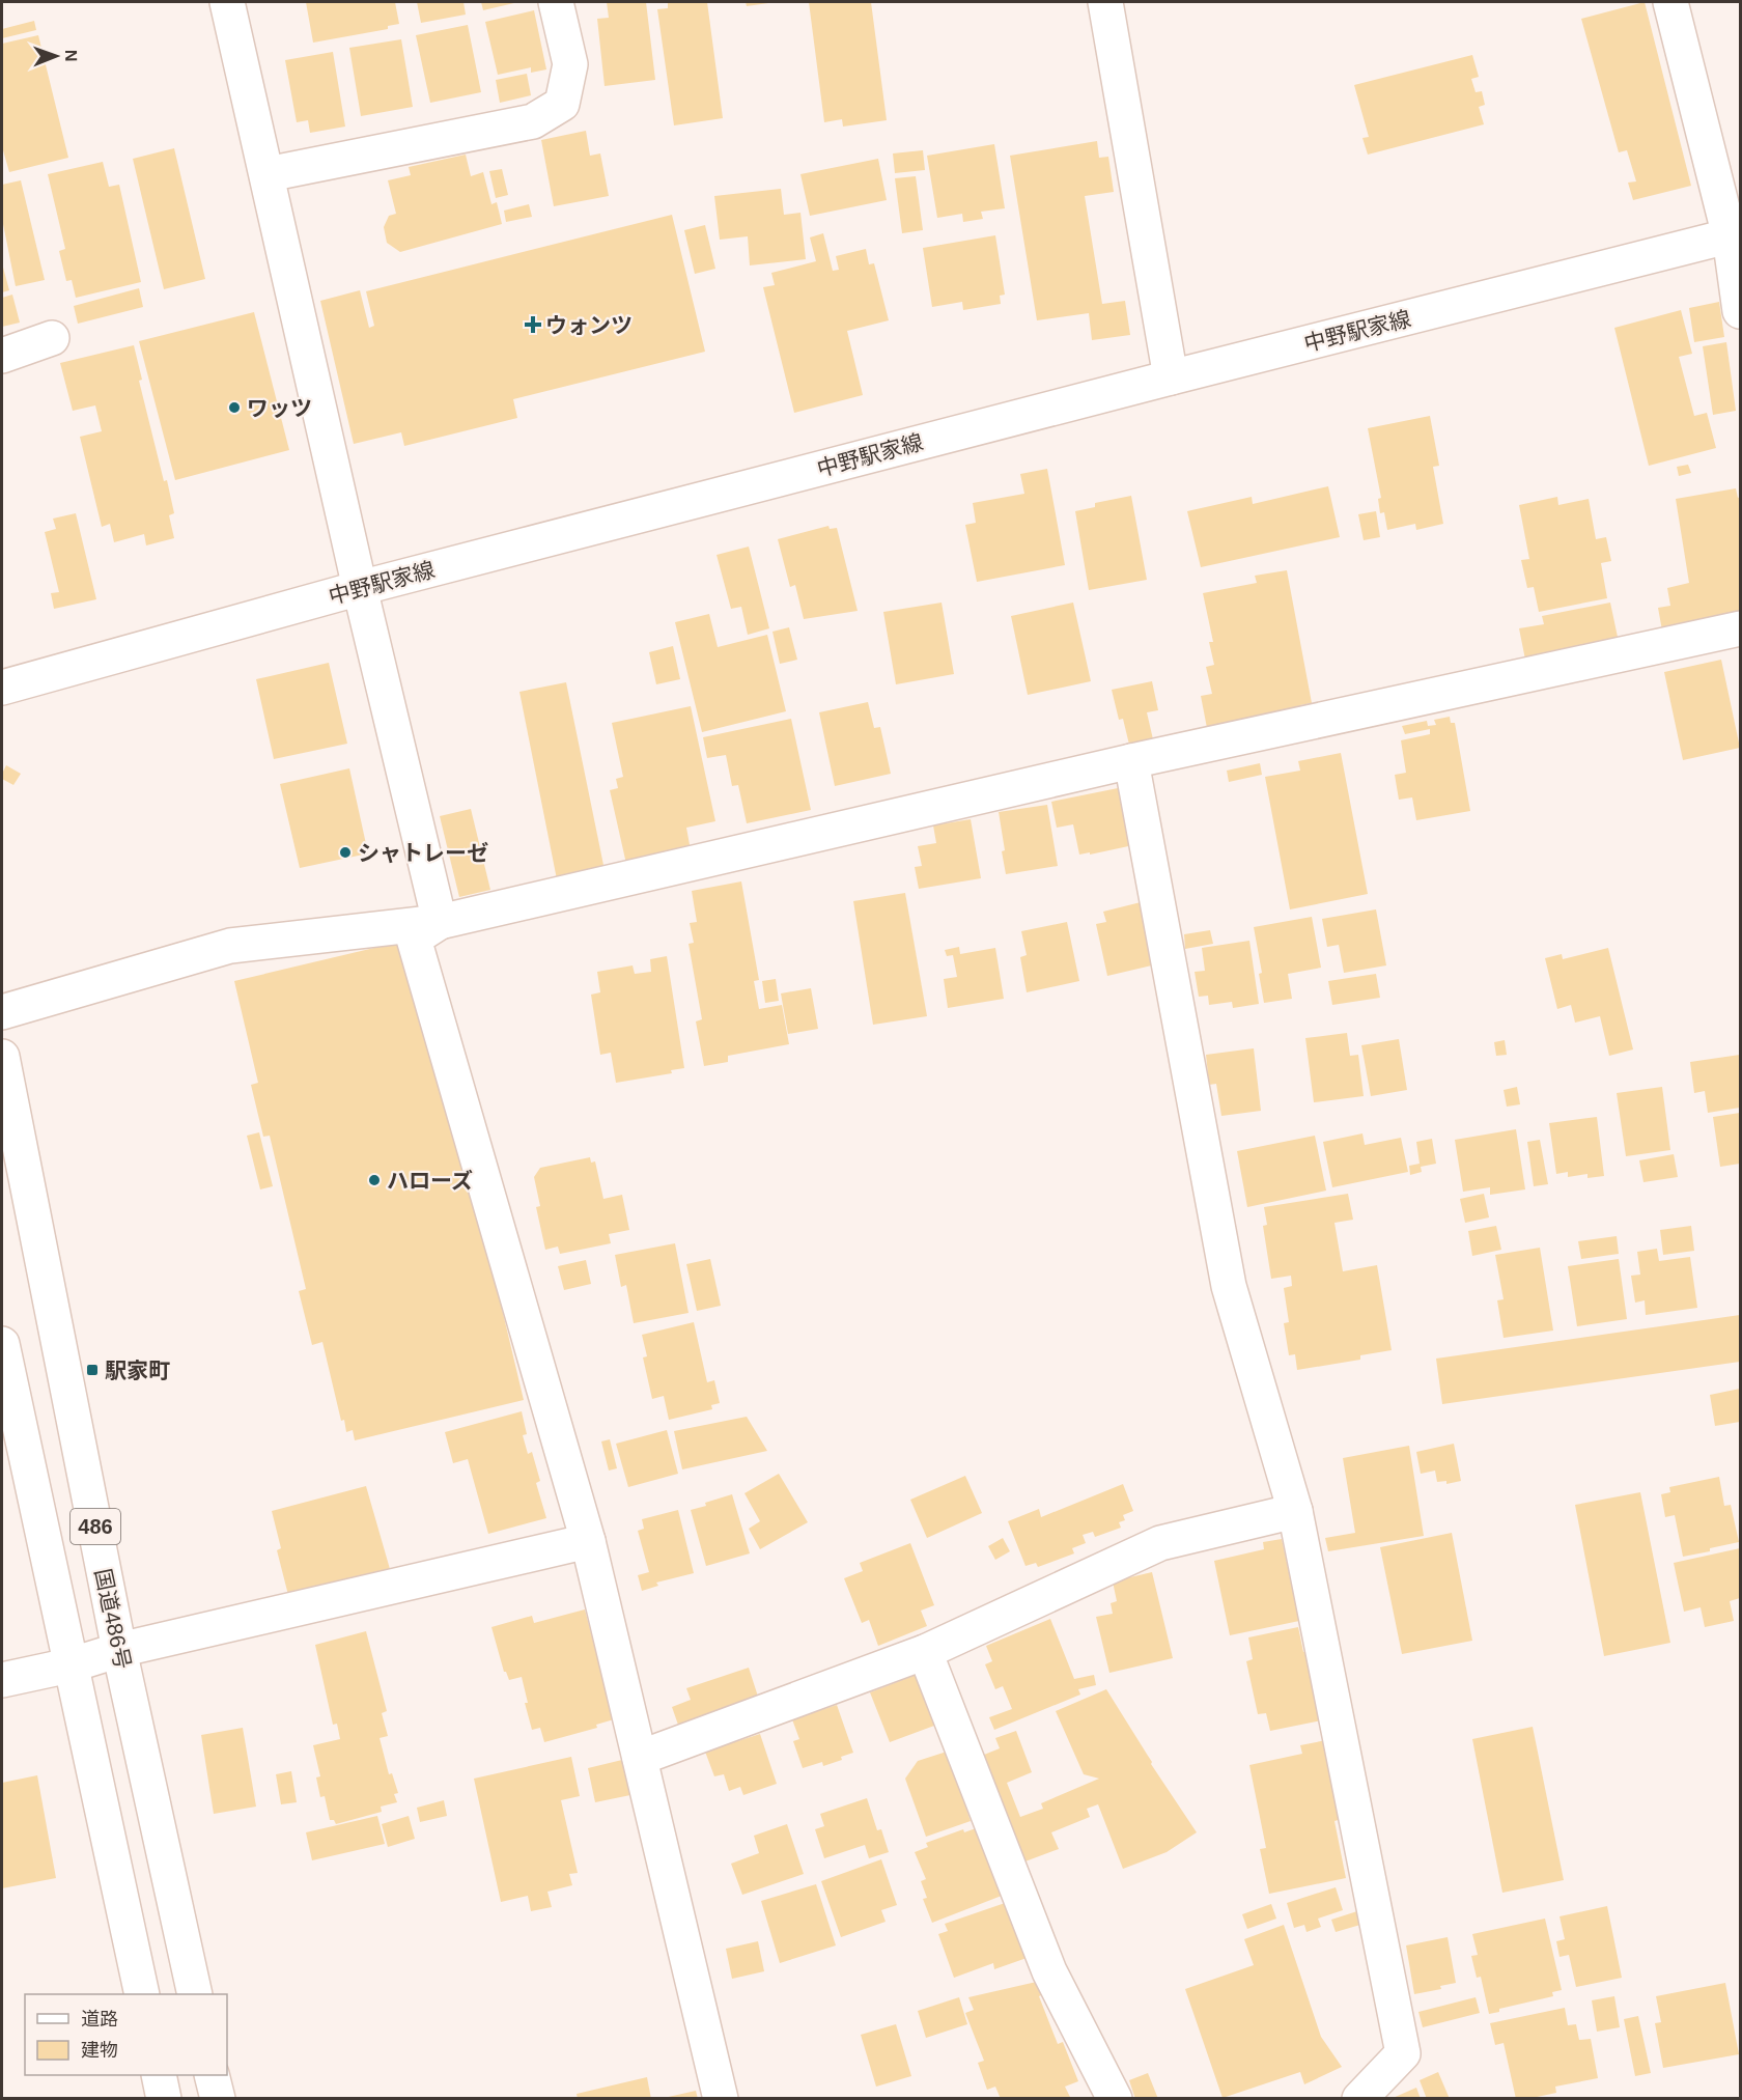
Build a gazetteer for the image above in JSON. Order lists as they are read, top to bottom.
{
  "streets": {
    "main road": ["中野駅家線", "486", "国道486号"]
  },
  "places": {
    "health": ["ウォンツ"],
    "other": ["ワッツ", "シャトレーゼ", "ハローズ"],
    "transit": ["駅家町"]
  },
  "legend": ["道路", "建物"],
  "north": "right"
}
